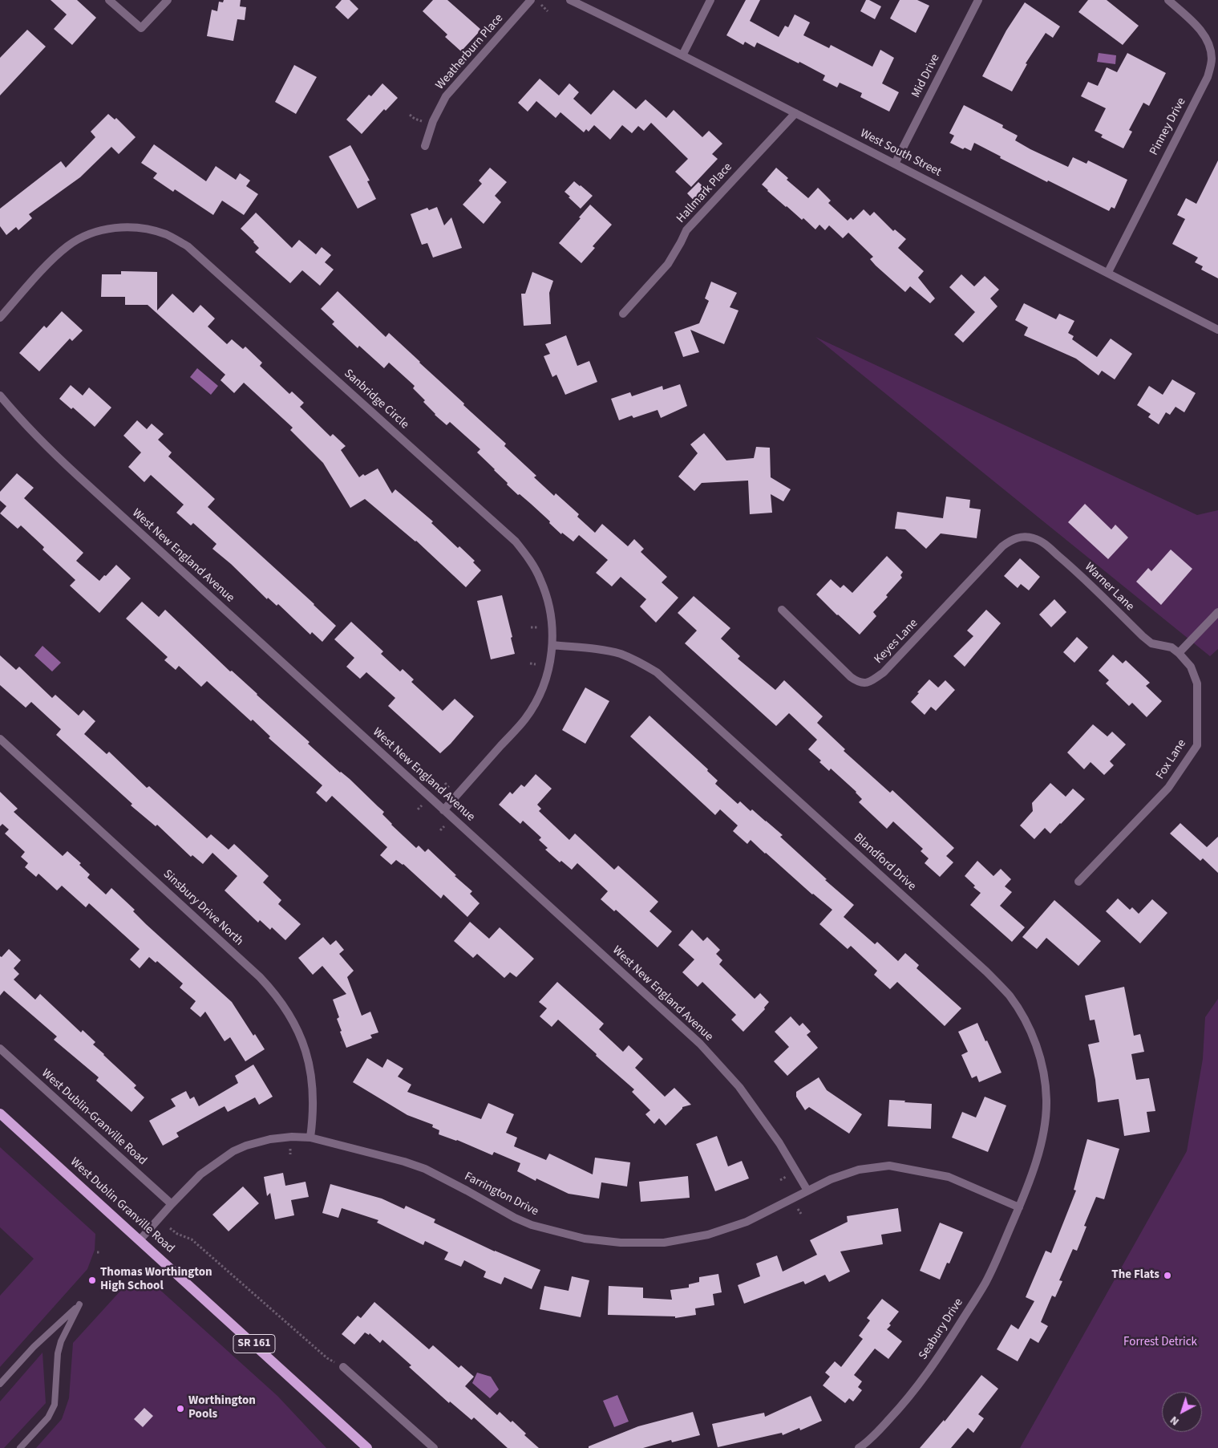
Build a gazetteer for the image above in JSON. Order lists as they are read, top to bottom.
{
  "streets": {
    "main road": ["West Dublin Granville Road", "SR 161"],
    "street": [
      "Weatherburn Place",
      "Mid Drive",
      "Pinney Drive",
      "West South Street",
      "Hallmark Place",
      "Sanbridge Circle",
      "West New England Avenue",
      "Warner Lane",
      "Keyes Lane",
      "Fox Lane",
      "Blandford Drive",
      "Sinsbury Drive North",
      "West Dublin-Granville Road",
      "Farrington Drive",
      "Seabury Drive"
    ]
  },
  "crossings": [
    ["Mid Drive", "West South Street"],
    ["Pinney Drive", "West South Street"],
    ["West South Street", "Hallmark Place"],
    ["Sanbridge Circle", "West New England Avenue"],
    ["Sanbridge Circle", "Blandford Drive"],
    ["West New England Avenue", "Farrington Drive"],
    ["Warner Lane", "Keyes Lane"],
    ["Warner Lane", "Fox Lane"],
    ["Blandford Drive", "Farrington Drive"],
    ["Blandford Drive", "Seabury Drive"],
    ["Sinsbury Drive North", "Farrington Drive"],
    ["West Dublin-Granville Road", "Farrington Drive"],
    ["Farrington Drive", "West Dublin Granville Road"],
    ["Farrington Drive", "Seabury Drive"]
  ],
  "parks": ["Forrest Detrick"],
  "places": ["The Flats", "Thomas Worthington High School", "Worthington Pools"],
  "north": "bottom left"
}
